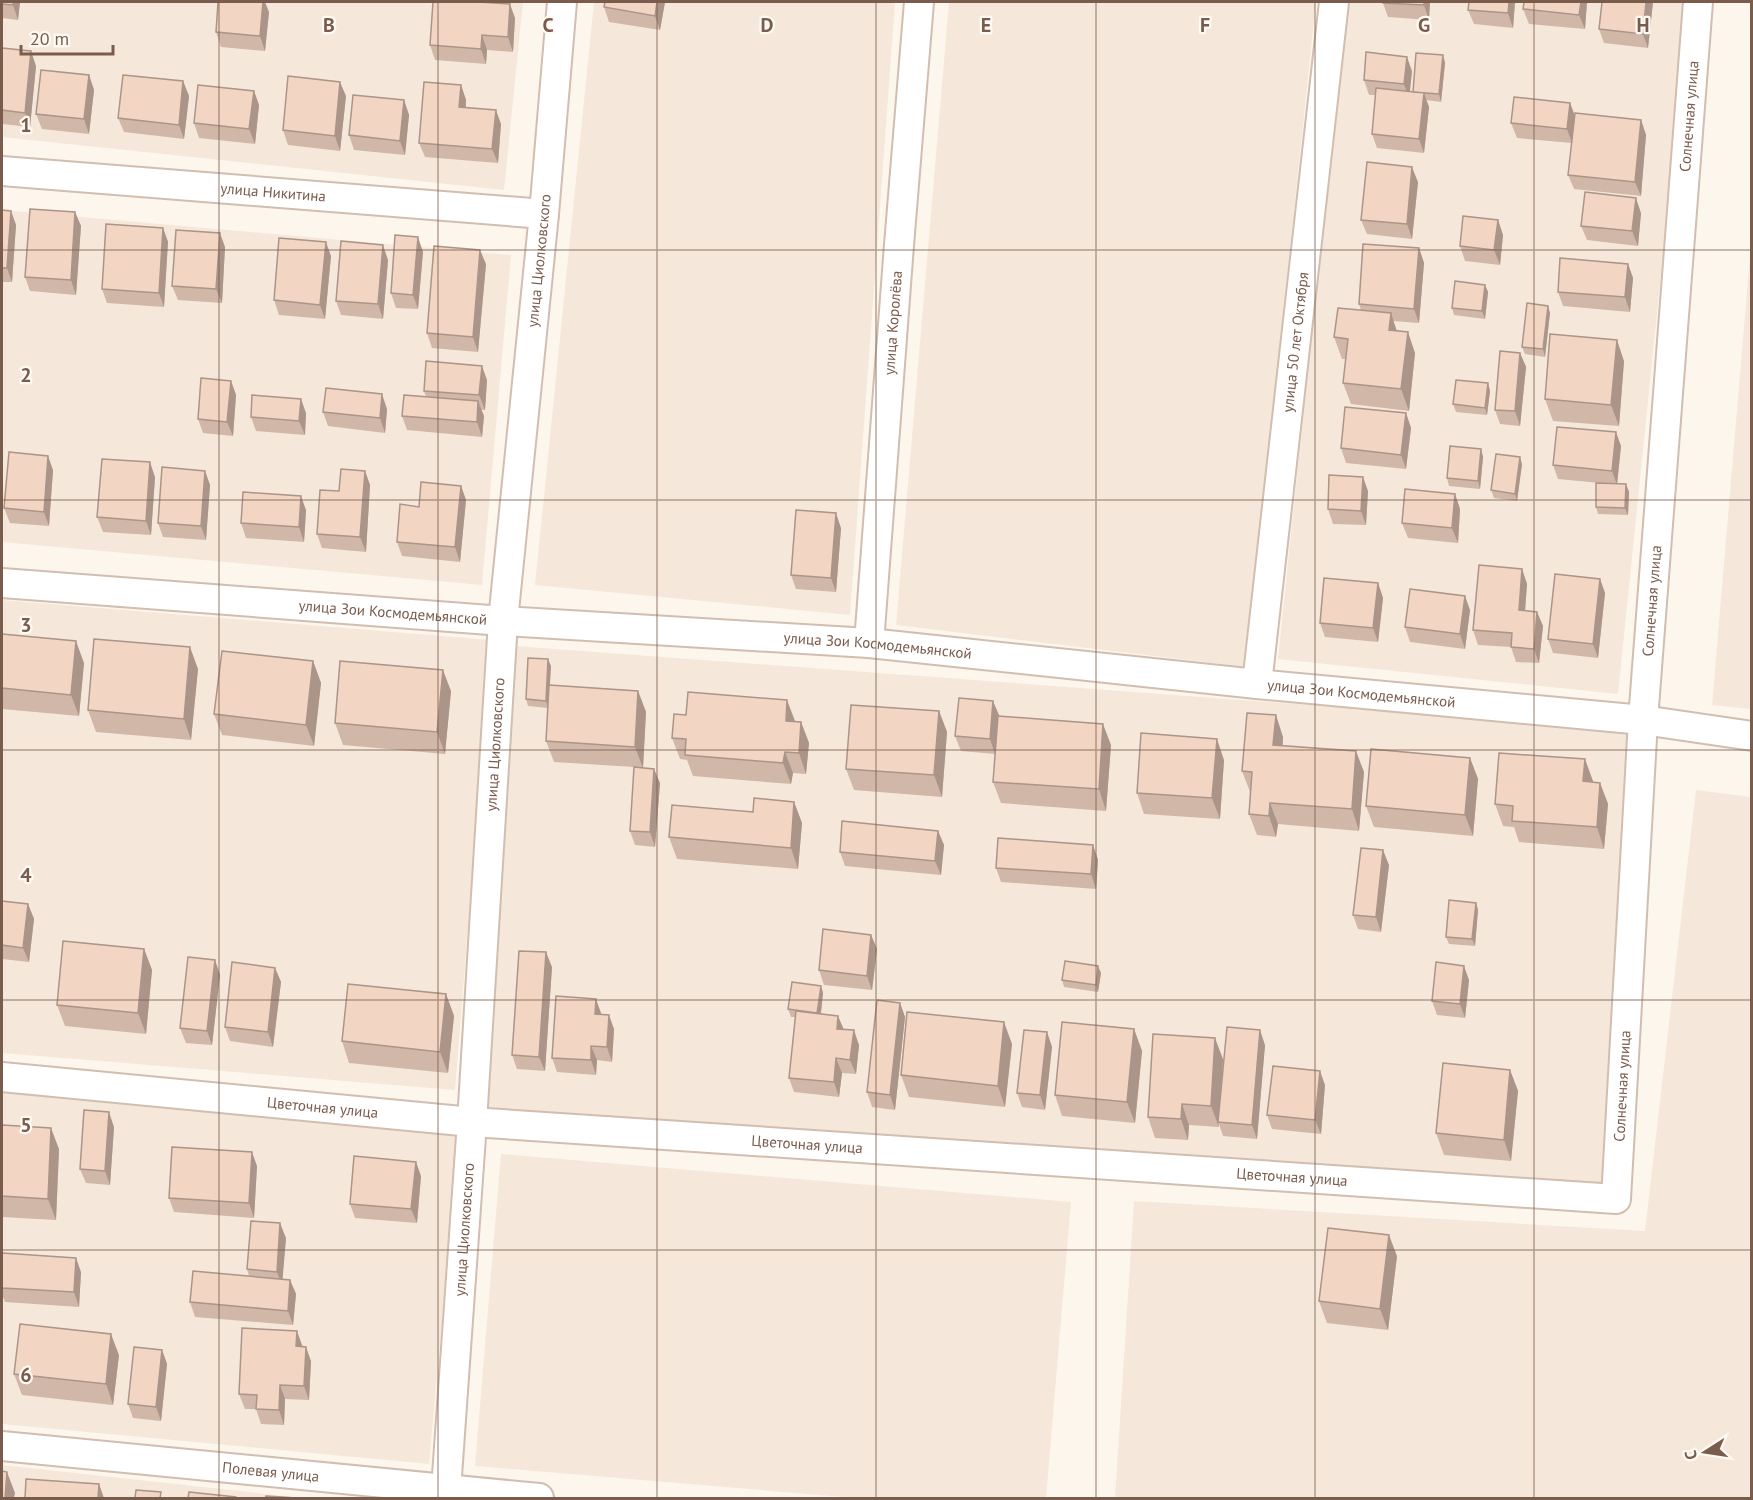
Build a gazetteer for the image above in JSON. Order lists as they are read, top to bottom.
{
  "streets": {
    "street": [
      "Солнечная улица",
      "улица Никитина",
      "улица Циолковского",
      "улица Королёва",
      "улица 50 лет Октября",
      "улица Зои Космодемьянской",
      "Цветочная улица",
      "Полевая улица"
    ]
  },
  "crossings": [
    ["Солнечная улица", "улица Зои Космодемьянской"],
    ["Солнечная улица", "Цветочная улица"],
    ["улица Никитина", "улица Циолковского"],
    ["улица Циолковского", "улица Зои Космодемьянской"],
    ["улица Циолковского", "Цветочная улица"],
    ["улица Циолковского", "Полевая улица"],
    ["улица Королёва", "улица Зои Космодемьянской"],
    ["улица 50 лет Октября", "улица Зои Космодемьянской"]
  ],
  "scale_bar": "20 m",
  "north": "left",
  "grid": {
    "columns": [
      "B",
      "C",
      "D",
      "E",
      "F",
      "G",
      "H"
    ],
    "rows": [
      "1",
      "2",
      "3",
      "4",
      "5",
      "6"
    ]
  }
}
